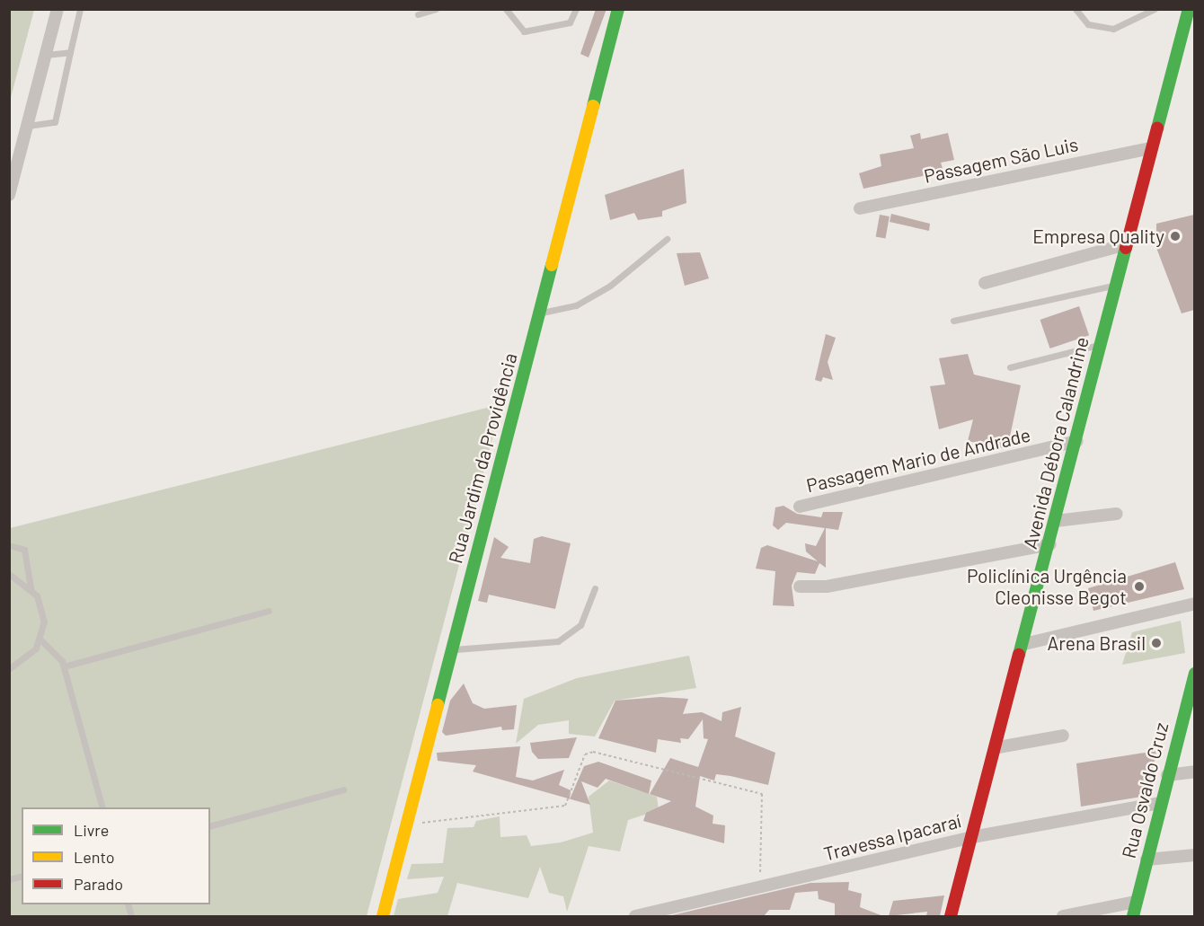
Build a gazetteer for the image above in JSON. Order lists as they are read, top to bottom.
{
  "streets": {
    "street": [
      "Passagem São Luis",
      "Avenida Débora Calandrine",
      "Rua Jardim da Providência",
      "Passagem Mario de Andrade",
      "Rua Osvaldo Cruz",
      "Travessa Ipacaraí"
    ]
  },
  "crossings": [
    ["Passagem São Luis", "Avenida Débora Calandrine"],
    ["Avenida Débora Calandrine", "Passagem Mario de Andrade"],
    ["Avenida Débora Calandrine", "Travessa Ipacaraí"],
    ["Rua Osvaldo Cruz", "Travessa Ipacaraí"]
  ],
  "places": ["Empresa Quality", "Policlínica Urgência Cleonisse Begot", "Arena Brasil"],
  "legend": ["Livre", "Lento", "Parado"]
}
